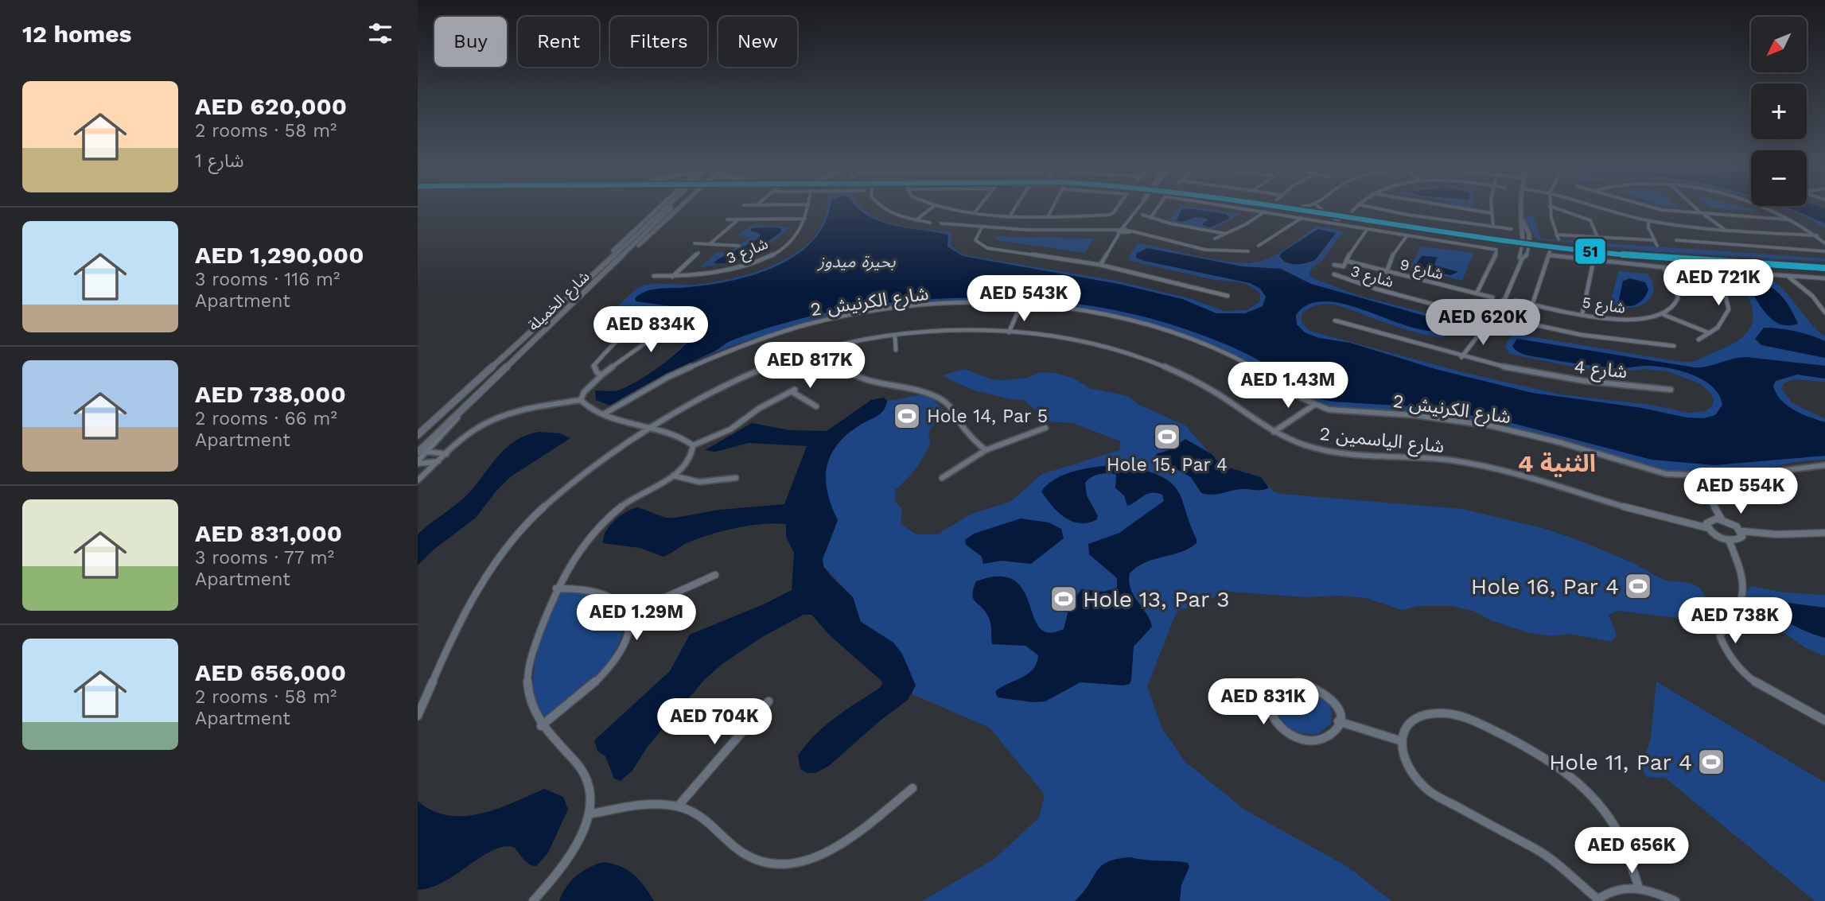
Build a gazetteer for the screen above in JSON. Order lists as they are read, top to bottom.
{
  "streets": {
    "main road": ["شارع الخميلة"],
    "street": [
      "شارع 3",
      "شارع 9",
      "شارع الكرنيش 2",
      "شارع 5",
      "شارع 4",
      "شارع الياسمين 2"
    ]
  },
  "districts": ["الثنية 4"],
  "water": ["بحيرة ميدوز"],
  "places": {
    "sports": [
      "Hole 14, Par 5",
      "Hole 15, Par 4",
      "Hole 16, Par 4",
      "Hole 13, Par 3",
      "Hole 11, Par 4"
    ]
  },
  "lines": ["transit line 51"],
  "north": "bottom left",
  "page": {
    "heading": "12 homes",
    "map_buttons": ["+", "−"],
    "chip": [
      "Buy",
      "Rent",
      "Filters",
      "New"
    ],
    "list": [
      {
        "name": "AED 620,000",
        "note": "2 rooms · 58 m² · شارع 1"
      },
      {
        "name": "AED 1,290,000",
        "note": "3 rooms · 116 m² · Apartment"
      },
      {
        "name": "AED 738,000",
        "note": "2 rooms · 66 m² · Apartment"
      },
      {
        "name": "AED 831,000",
        "note": "3 rooms · 77 m² · Apartment"
      },
      {
        "name": "AED 656,000",
        "note": "2 rooms · 58 m² · Apartment"
      }
    ],
    "price": [
      "AED 721K",
      "AED 543K",
      "AED 620K",
      "AED 834K",
      "AED 817K",
      "AED 1.43M",
      "AED 554K",
      "AED 1.29M",
      "AED 738K",
      "AED 831K",
      "AED 704K",
      "AED 656K"
    ]
  }
}
